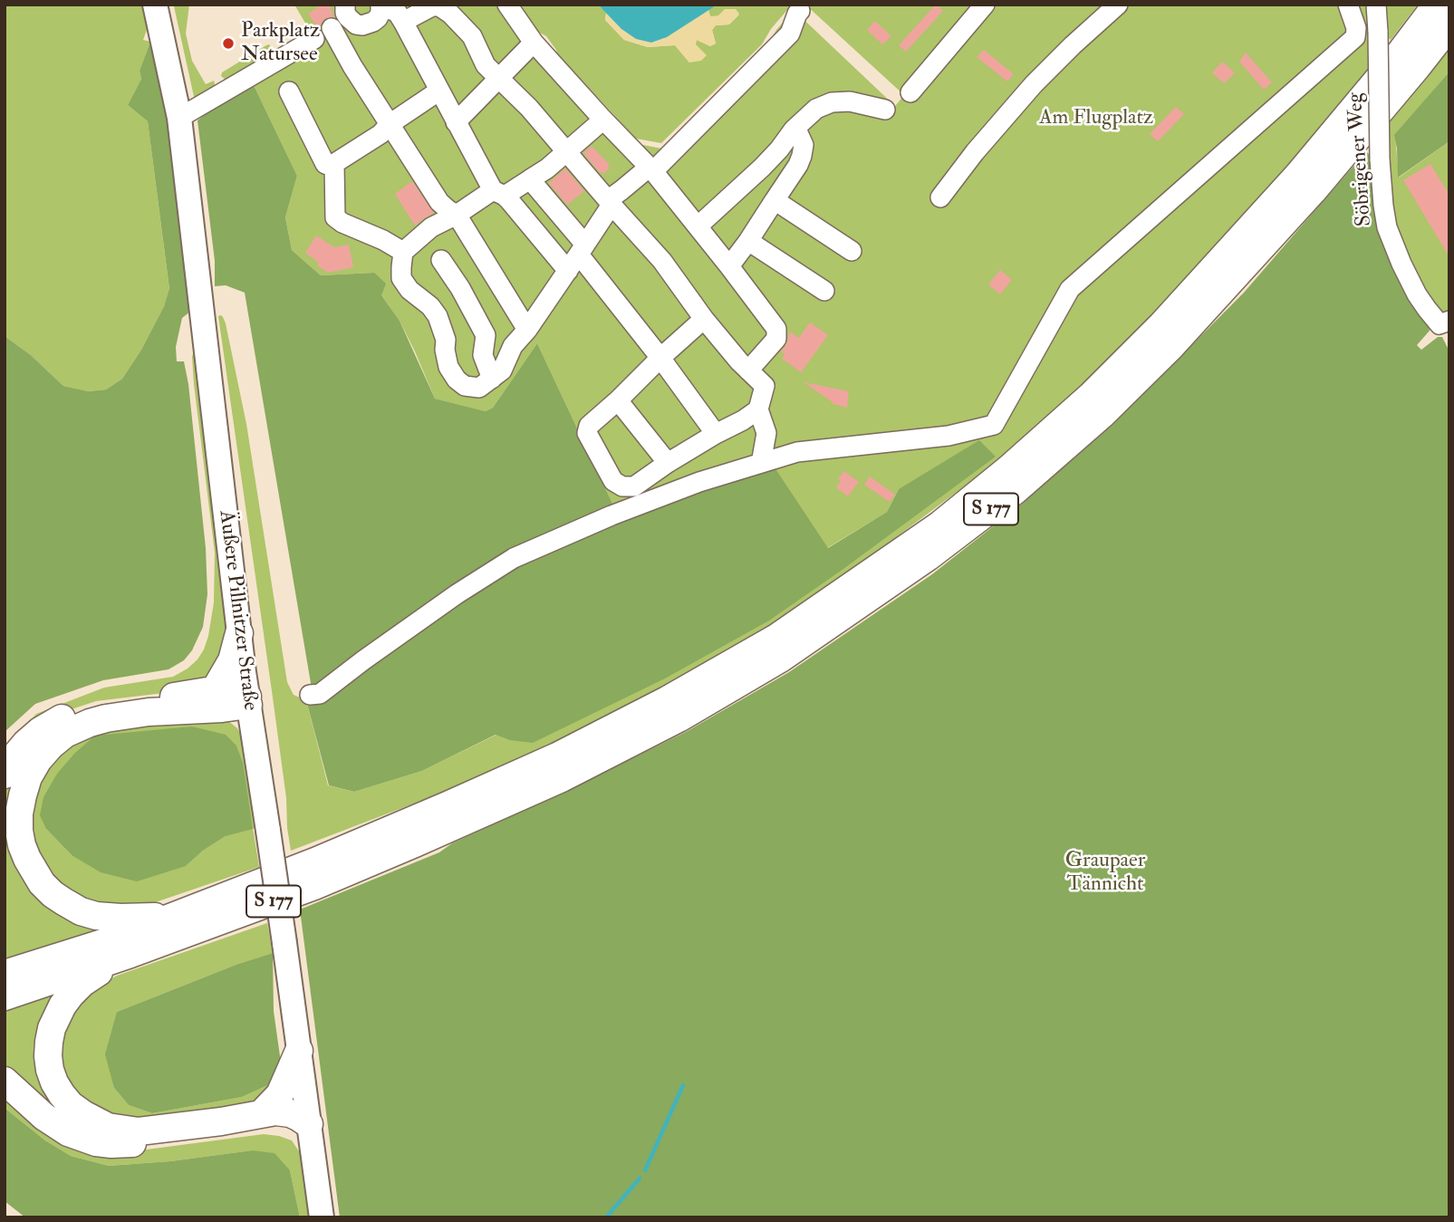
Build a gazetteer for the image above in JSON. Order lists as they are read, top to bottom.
{
  "streets": {
    "highway": ["S 177"],
    "main road": ["Äußere Pillnitzer Straße"],
    "street": ["Söbrigener Weg"]
  },
  "parks": ["Am Flugplatz", "Graupaer Tännicht"],
  "places": ["Parkplatz Natursee"]
}
